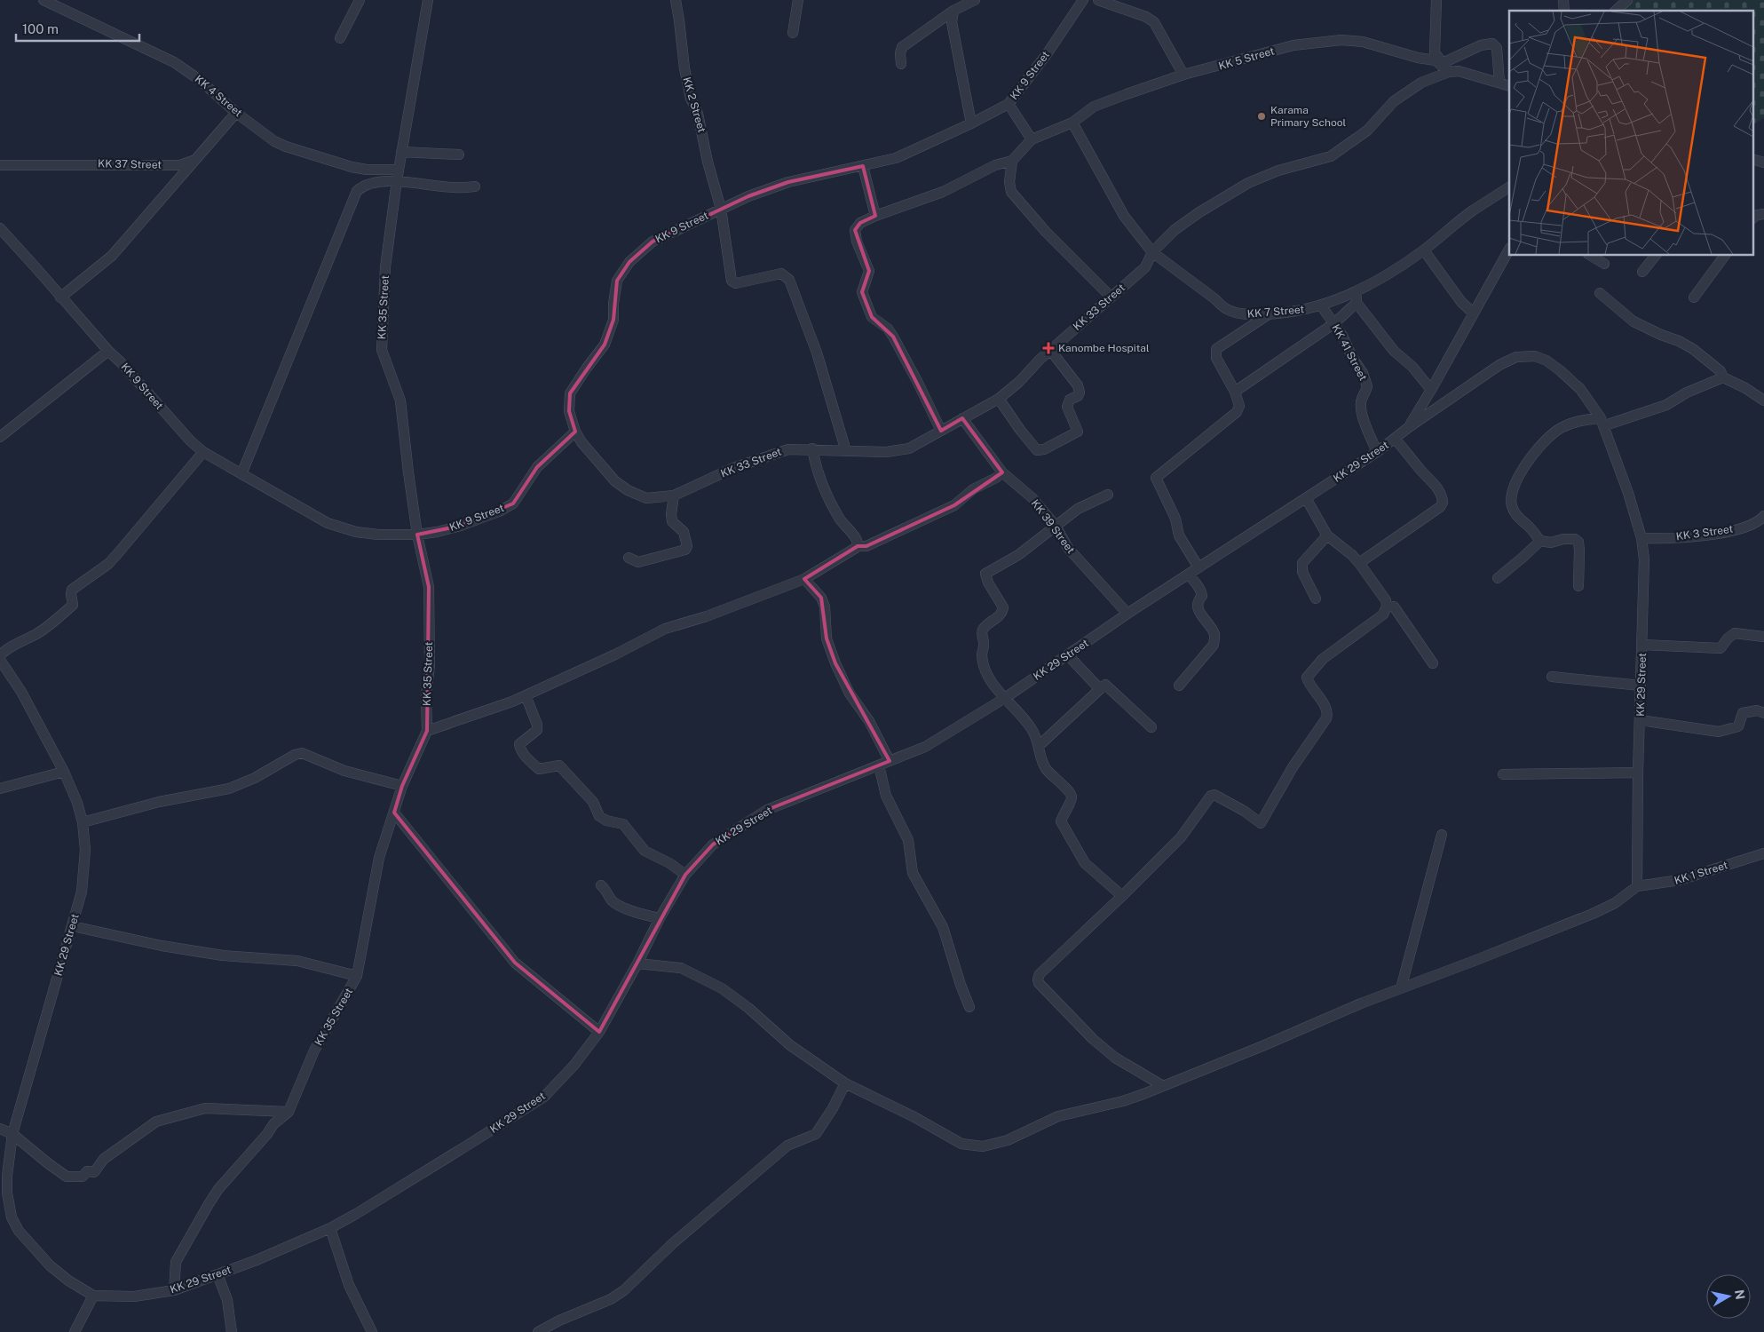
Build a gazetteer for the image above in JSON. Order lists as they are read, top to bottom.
{
  "streets": {
    "street": [
      "KK 5 Street",
      "KK 9 Street",
      "KK 4 Street",
      "KK 2 Street",
      "KK 37 Street",
      "KK 35 Street",
      "KK 33 Street",
      "KK 7 Street",
      "KK 41 Street",
      "KK 29 Street",
      "KK 39 Street",
      "KK 3 Street",
      "KK 1 Street"
    ]
  },
  "crossings": [
    ["KK 5 Street", "KK 33 Street"],
    ["KK 5 Street", "KK 7 Street"],
    ["KK 9 Street", "KK 2 Street"],
    ["KK 9 Street", "KK 35 Street"],
    ["KK 9 Street", "KK 33 Street"],
    ["KK 4 Street", "KK 35 Street"],
    ["KK 2 Street", "KK 33 Street"],
    ["KK 35 Street", "KK 29 Street"],
    ["KK 33 Street", "KK 7 Street"],
    ["KK 33 Street", "KK 39 Street"],
    ["KK 7 Street", "KK 41 Street"],
    ["KK 41 Street", "KK 29 Street"],
    ["KK 29 Street", "KK 39 Street"],
    ["KK 29 Street", "KK 3 Street"],
    ["KK 29 Street", "KK 1 Street"]
  ],
  "places": {
    "other": ["Karama Primary School"],
    "health": ["Kanombe Hospital"]
  },
  "scale_bar": "100 m",
  "north": "right"
}
